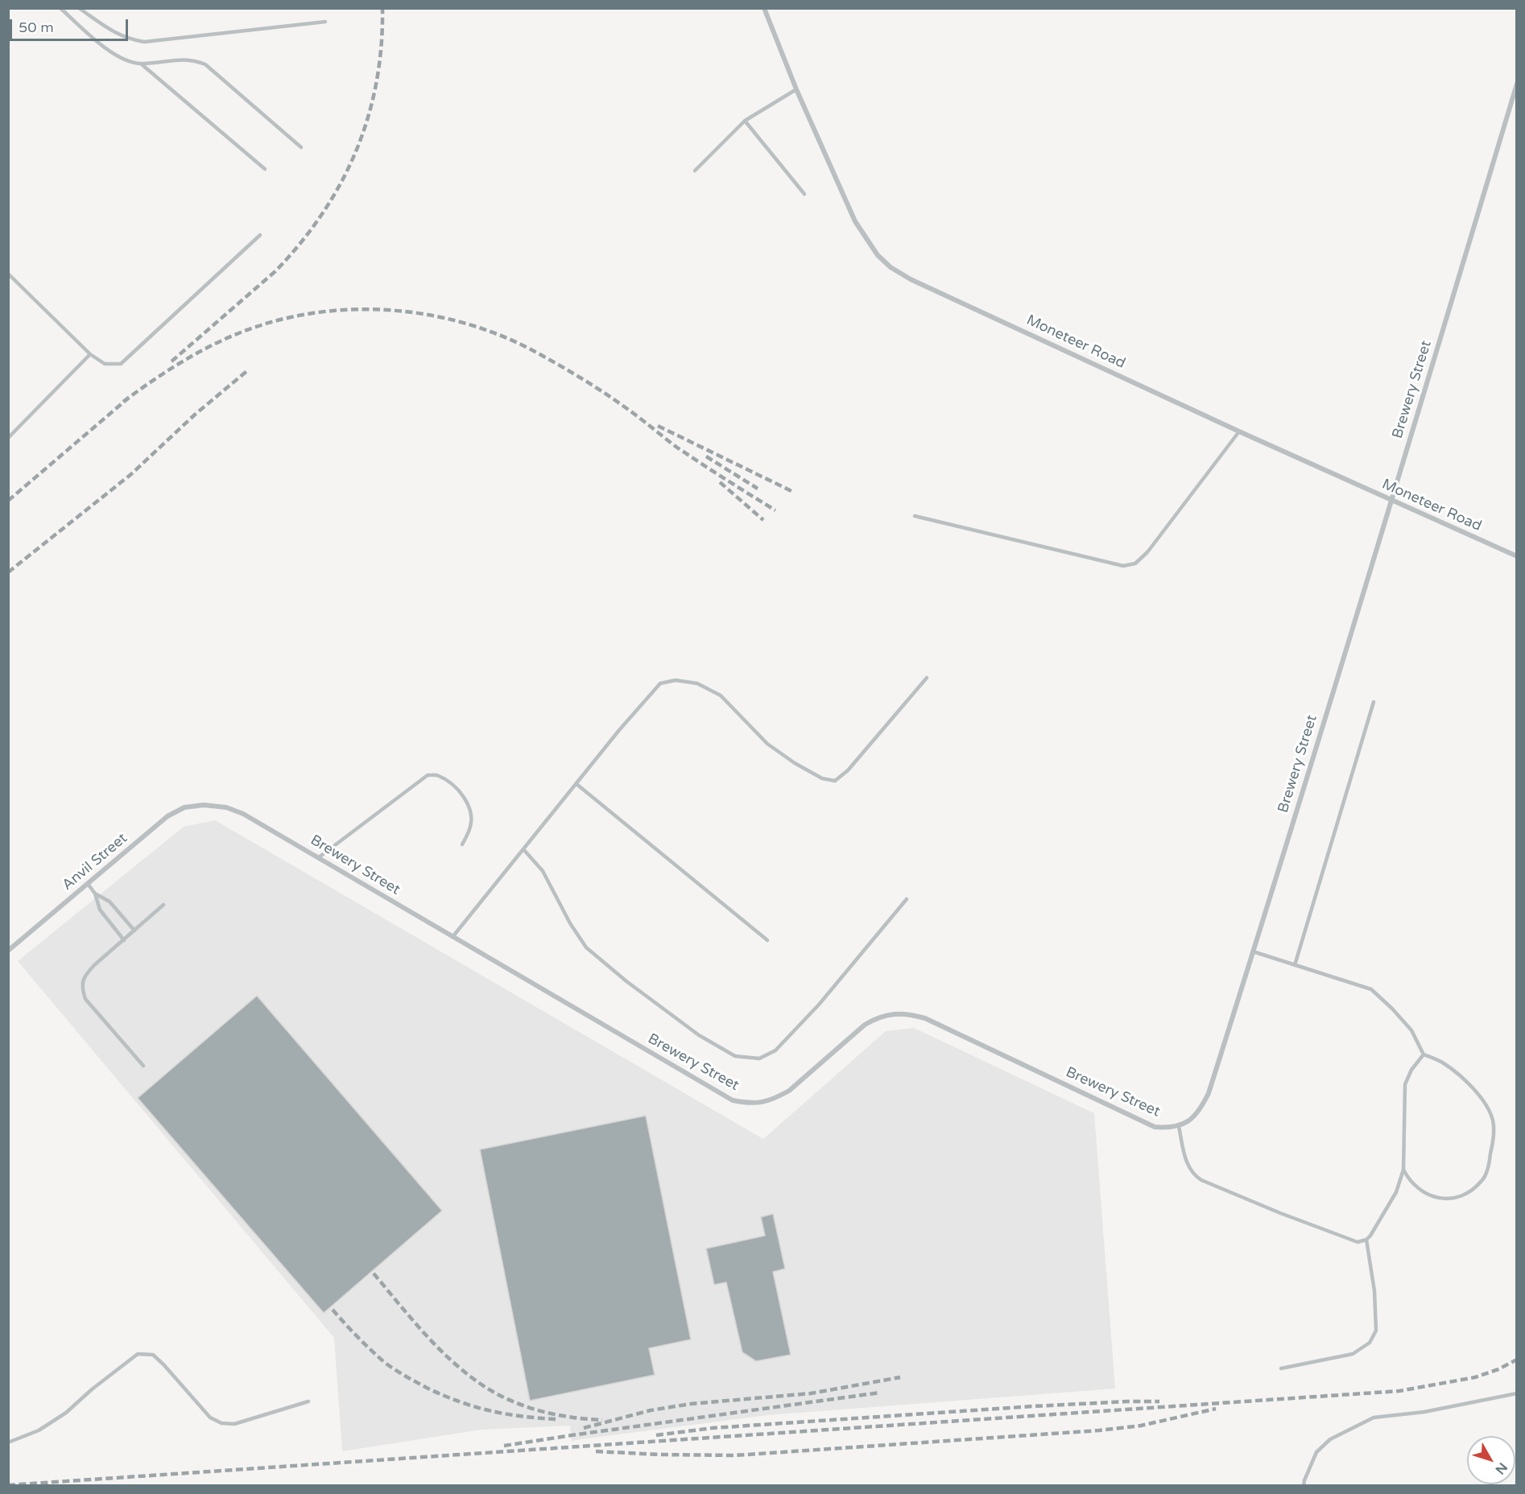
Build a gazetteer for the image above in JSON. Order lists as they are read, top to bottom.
{
  "streets": {
    "street": ["Moneteer Road", "Brewery Street", "Anvil Street"]
  },
  "crossings": [
    ["Moneteer Road", "Brewery Street"],
    ["Brewery Street", "Anvil Street"]
  ],
  "scale_bar": "50 m",
  "north": "bottom right"
}
